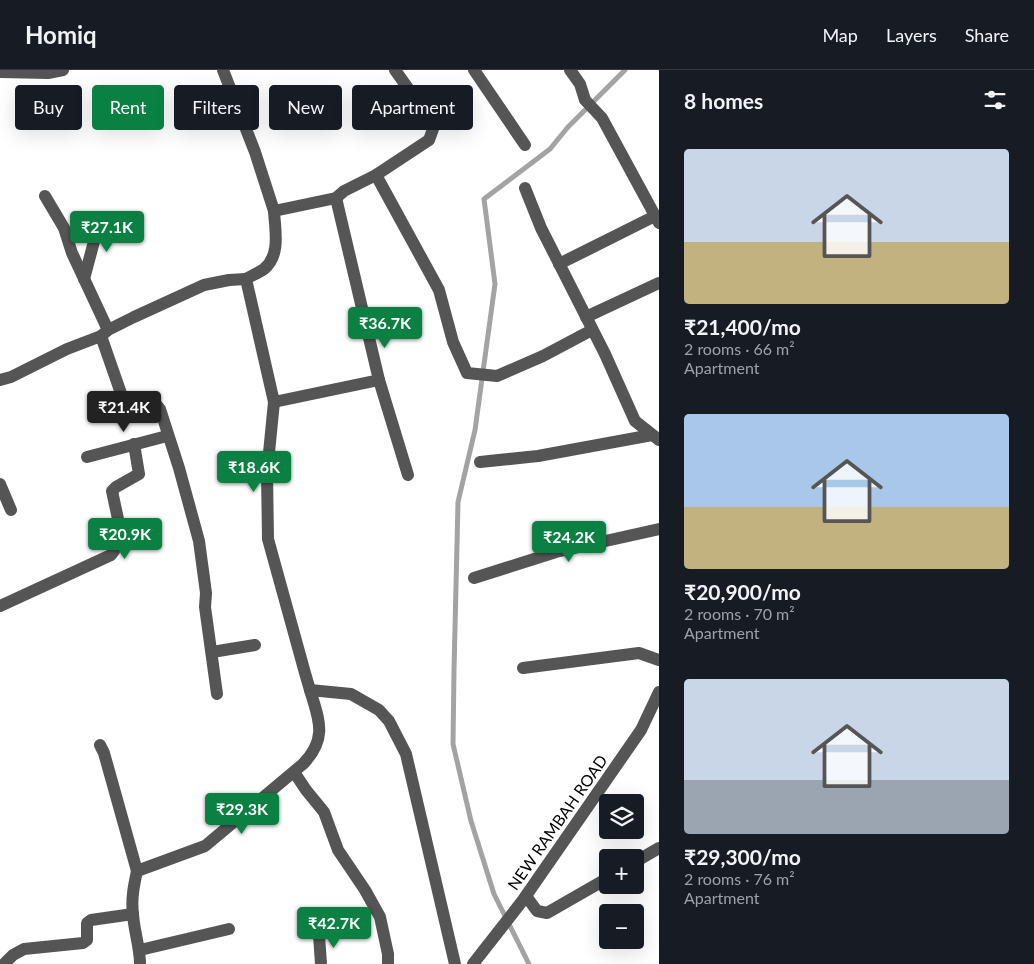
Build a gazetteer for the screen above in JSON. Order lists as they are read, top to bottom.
{
  "streets": {
    "street": ["NEW RAMBAH ROAD"]
  },
  "page": {
    "header": "Homiq",
    "nav": ["Map", "Layers", "Share"],
    "heading": "8 homes",
    "chip": [
      "Buy",
      "Rent",
      "Filters",
      "New",
      "Apartment"
    ],
    "list": [
      {
        "name": "₹21,400/mo",
        "note": "2 rooms · 66 m² · Apartment"
      },
      {
        "name": "₹20,900/mo",
        "note": "2 rooms · 70 m² · Apartment"
      },
      {
        "name": "₹29,300/mo",
        "note": "2 rooms · 76 m² · Apartment"
      }
    ],
    "price": [
      "₹27.1K",
      "₹36.7K",
      "₹21.4K",
      "₹18.6K",
      "₹20.9K",
      "₹24.2K",
      "₹29.3K",
      "₹42.7K"
    ],
    "map_buttons": ["+", "−"]
  }
}
